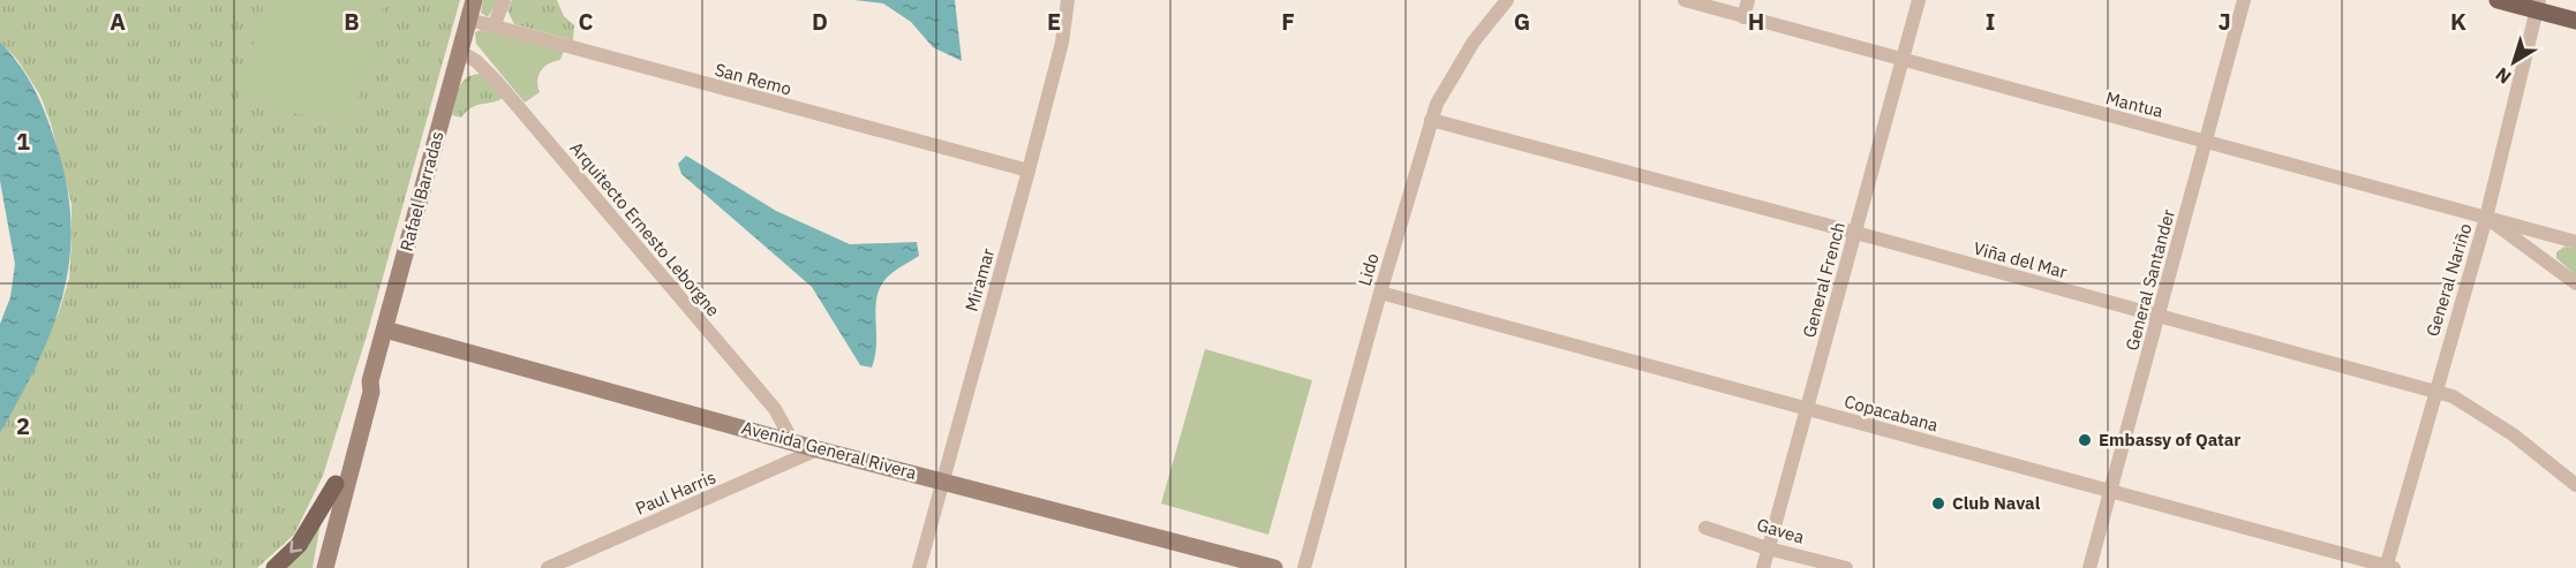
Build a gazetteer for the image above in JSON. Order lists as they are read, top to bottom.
{
  "streets": {
    "main road": ["Rafael Barradas", "Avenida General Rivera"],
    "street": [
      "San Remo",
      "Mantua",
      "Arquitecto Ernesto Leborgne",
      "Viña del Mar",
      "Lido",
      "Miramar",
      "General French",
      "General Santander",
      "General Nariño",
      "Copacabana",
      "Paul Harris",
      "Gavea"
    ]
  },
  "crossings": [
    ["San Remo", "Rafael Barradas"],
    ["San Remo", "Miramar"],
    ["Mantua", "General French"],
    ["Mantua", "General Santander"],
    ["Mantua", "General Nariño"],
    ["Rafael Barradas", "Arquitecto Ernesto Leborgne"],
    ["Rafael Barradas", "Avenida General Rivera"],
    ["Arquitecto Ernesto Leborgne", "Avenida General Rivera"],
    ["Viña del Mar", "Lido"],
    ["Viña del Mar", "General French"],
    ["Viña del Mar", "General Santander"],
    ["Viña del Mar", "General Nariño"],
    ["Lido", "Copacabana"],
    ["Miramar", "Avenida General Rivera"],
    ["General French", "Copacabana"],
    ["General French", "Gavea"],
    ["General Santander", "Copacabana"],
    ["General Nariño", "Copacabana"],
    ["Avenida General Rivera", "Paul Harris"]
  ],
  "places": ["Embassy of Qatar", "Club Naval"],
  "north": "bottom left",
  "grid": {
    "columns": [
      "A",
      "B",
      "C",
      "D",
      "E",
      "F",
      "G",
      "H",
      "I",
      "J",
      "K"
    ],
    "rows": ["1", "2"]
  }
}
